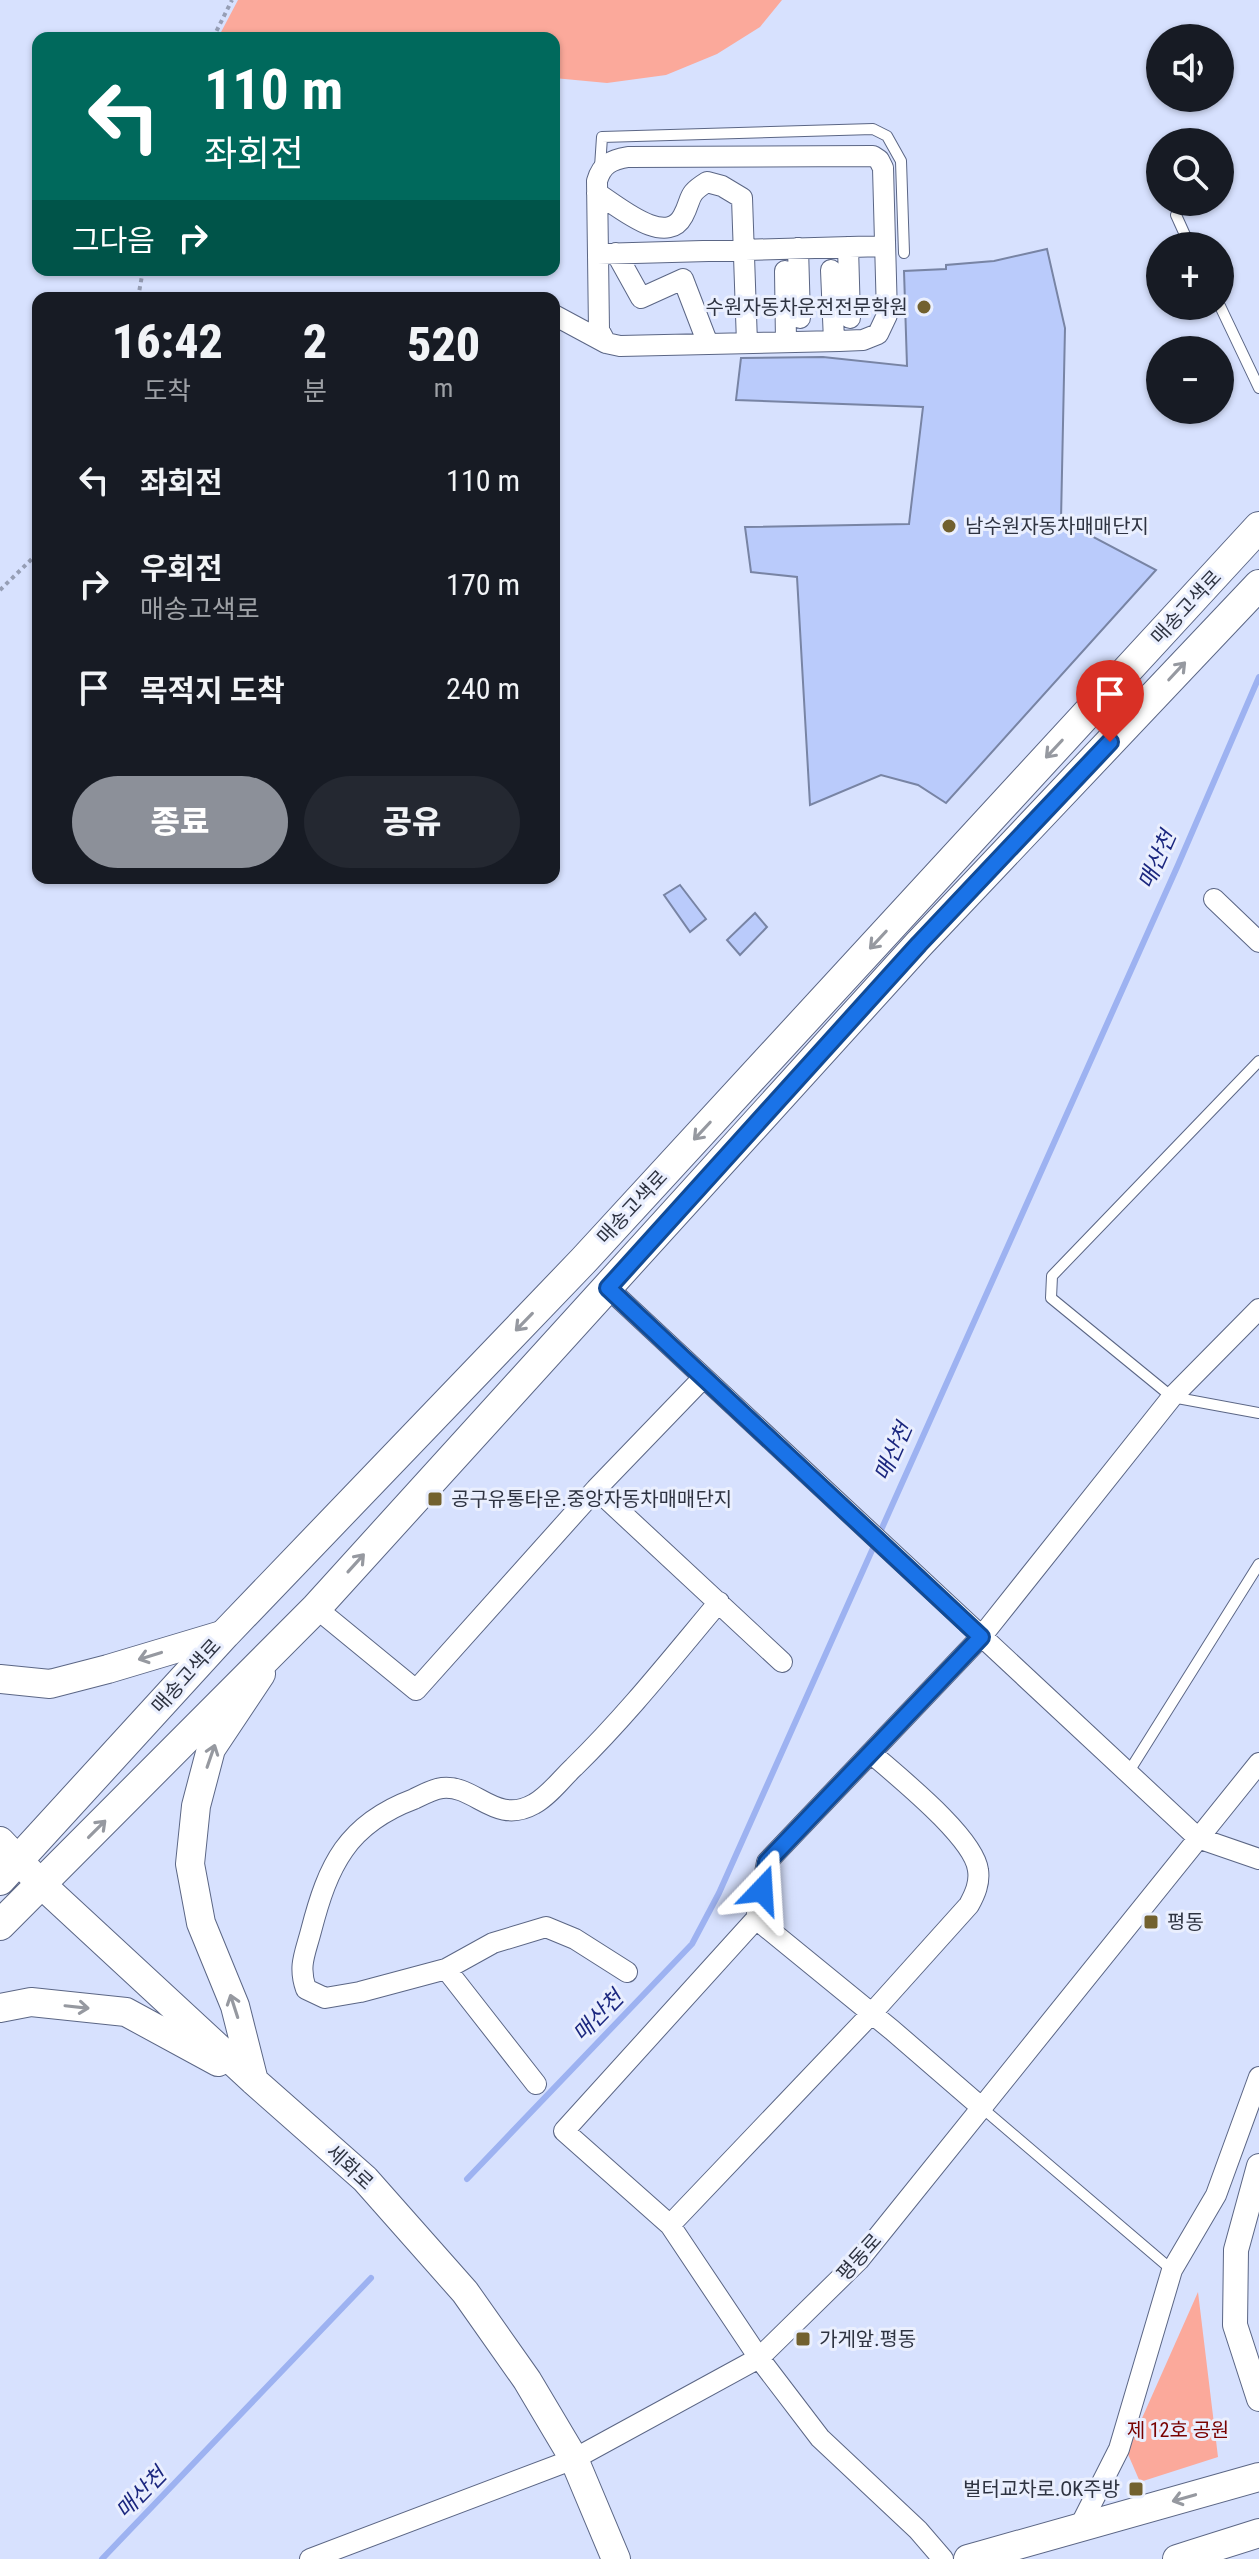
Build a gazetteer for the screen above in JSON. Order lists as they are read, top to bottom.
{
  "streets": {
    "main road": ["매송고색로", "세화로"],
    "street": ["평동로"]
  },
  "crossings": [
    ["매송고색로", "세화로"],
    ["세화로", "평동로"]
  ],
  "water": ["매산천"],
  "parks": ["제 12호 공원"],
  "places": {
    "other": ["수원자동차운전전문학원", "남수원자동차매매단지"],
    "transit": [
      "공구유통타운.중앙자동차매매단지",
      "평동",
      "가게앞.평동",
      "벌터교차로.OK주방"
    ]
  },
  "page": {
    "map_buttons": ["+", "−"],
    "turn": ["110 m", "좌회전"],
    "then": "그다음",
    "eta": [
      "16:42",
      "도착",
      "2",
      "분",
      "520",
      "m"
    ],
    "list": [
      {
        "name": "좌회전",
        "value": "110 m"
      },
      {
        "name": "우회전",
        "note": "매송고색로",
        "value": "170 m"
      },
      {
        "name": "목적지 도착",
        "value": "240 m"
      }
    ],
    "buttons": ["종료", "공유"]
  }
}
